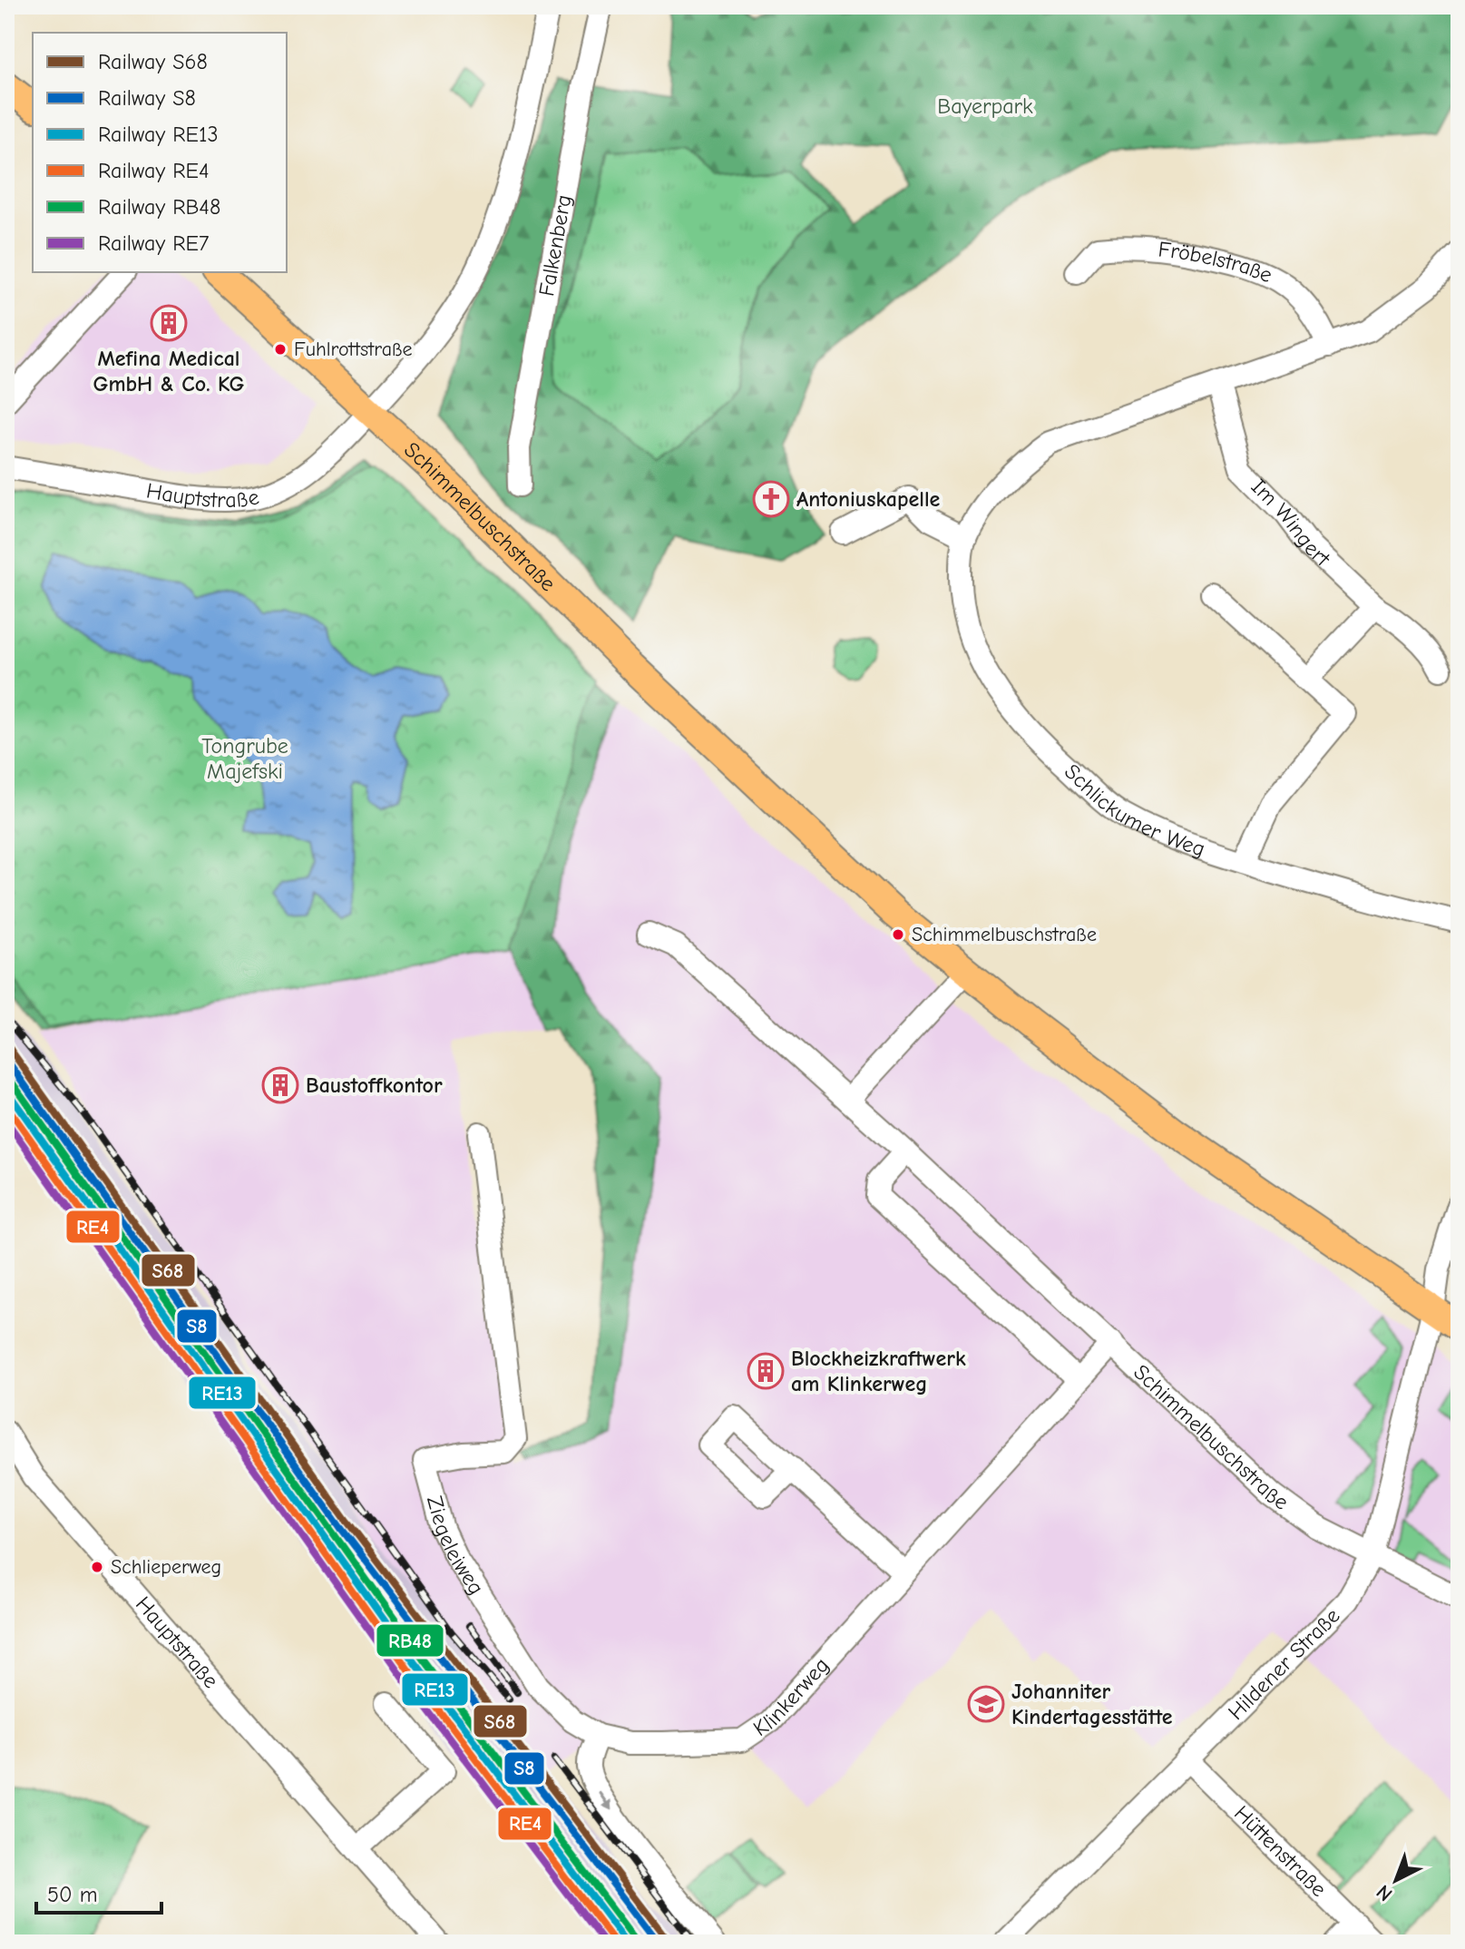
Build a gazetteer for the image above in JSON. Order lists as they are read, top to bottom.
{
  "streets": {
    "main road": ["Schimmelbuschstraße"],
    "street": [
      "Falkenberg",
      "Fröbelstraße",
      "Hauptstraße",
      "Im Wingert",
      "Schlickumer Weg",
      "Ziegeleiweg",
      "Hildener Straße",
      "Klinkerweg",
      "Hüttenstraße"
    ]
  },
  "crossings": [
    ["Fröbelstraße", "Schlickumer Weg"],
    ["Hauptstraße", "Schimmelbuschstraße"],
    ["Schimmelbuschstraße", "Hildener Straße"],
    ["Schimmelbuschstraße", "Klinkerweg"],
    ["Im Wingert", "Schlickumer Weg"],
    ["Ziegeleiweg", "Klinkerweg"],
    ["Hildener Straße", "Hüttenstraße"]
  ],
  "parks": ["Bayerpark", "Tongrube Majefski"],
  "places": {
    "building": ["Mefina Medical GmbH & Co. KG", "Baustoffkontor", "Blockheizkraftwerk am Klinkerweg"],
    "other": ["Fuhlrottstraße", "Schimmelbuschstraße", "Schlieperweg"],
    "church": ["Antoniuskapelle"],
    "school or university": ["Johanniter Kindertagesstätte"]
  },
  "lines": [
    "rail line S68",
    "rail line S8",
    "rail line RB48",
    "rail line RE13",
    "rail line RE4",
    "rail line RE7"
  ],
  "legend": [
    "Railway S68",
    "Railway S8",
    "Railway RE13",
    "Railway RE4",
    "Railway RB48",
    "Railway RE7"
  ],
  "scale_bar": "50 m",
  "north": "bottom left"
}
